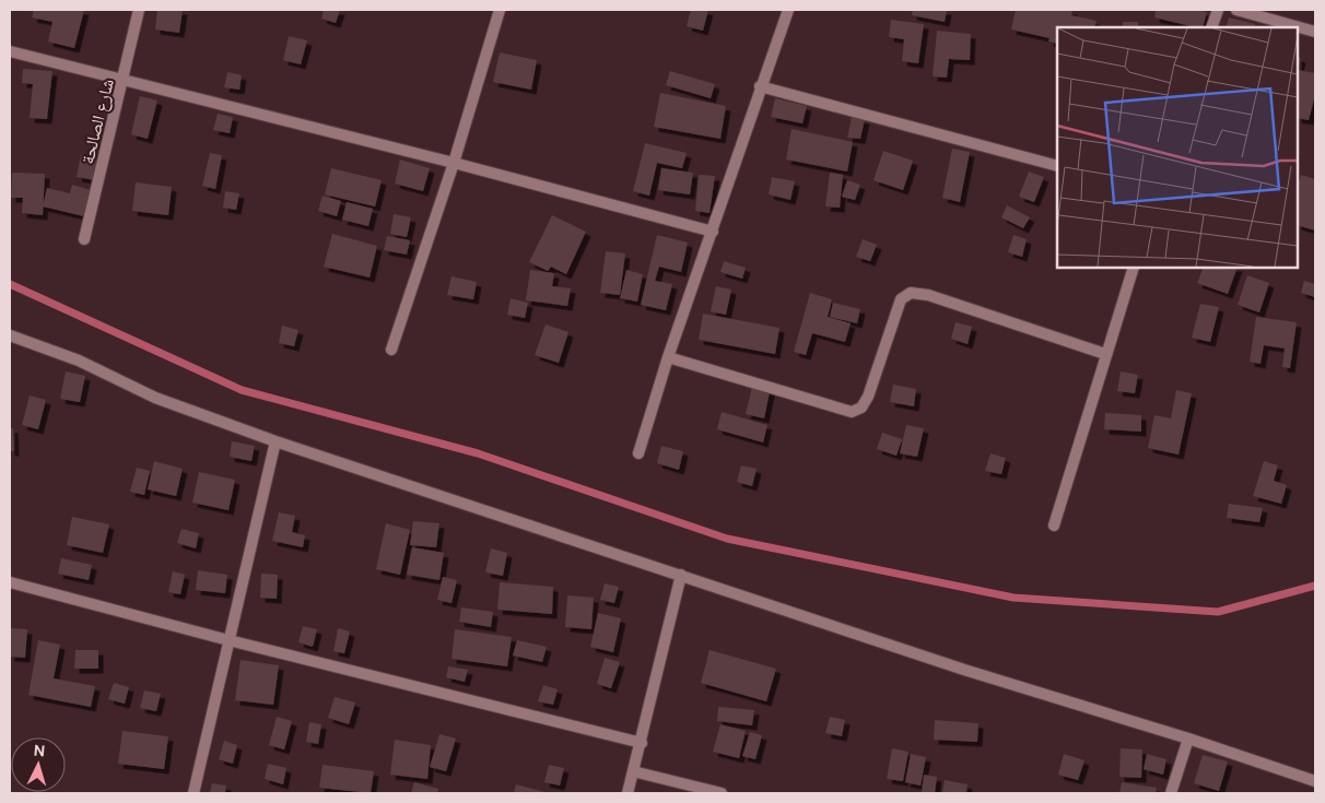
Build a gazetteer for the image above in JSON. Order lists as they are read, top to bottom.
{
  "streets": {
    "street": ["شارع الصالحة"]
  },
  "north": "top"
}
